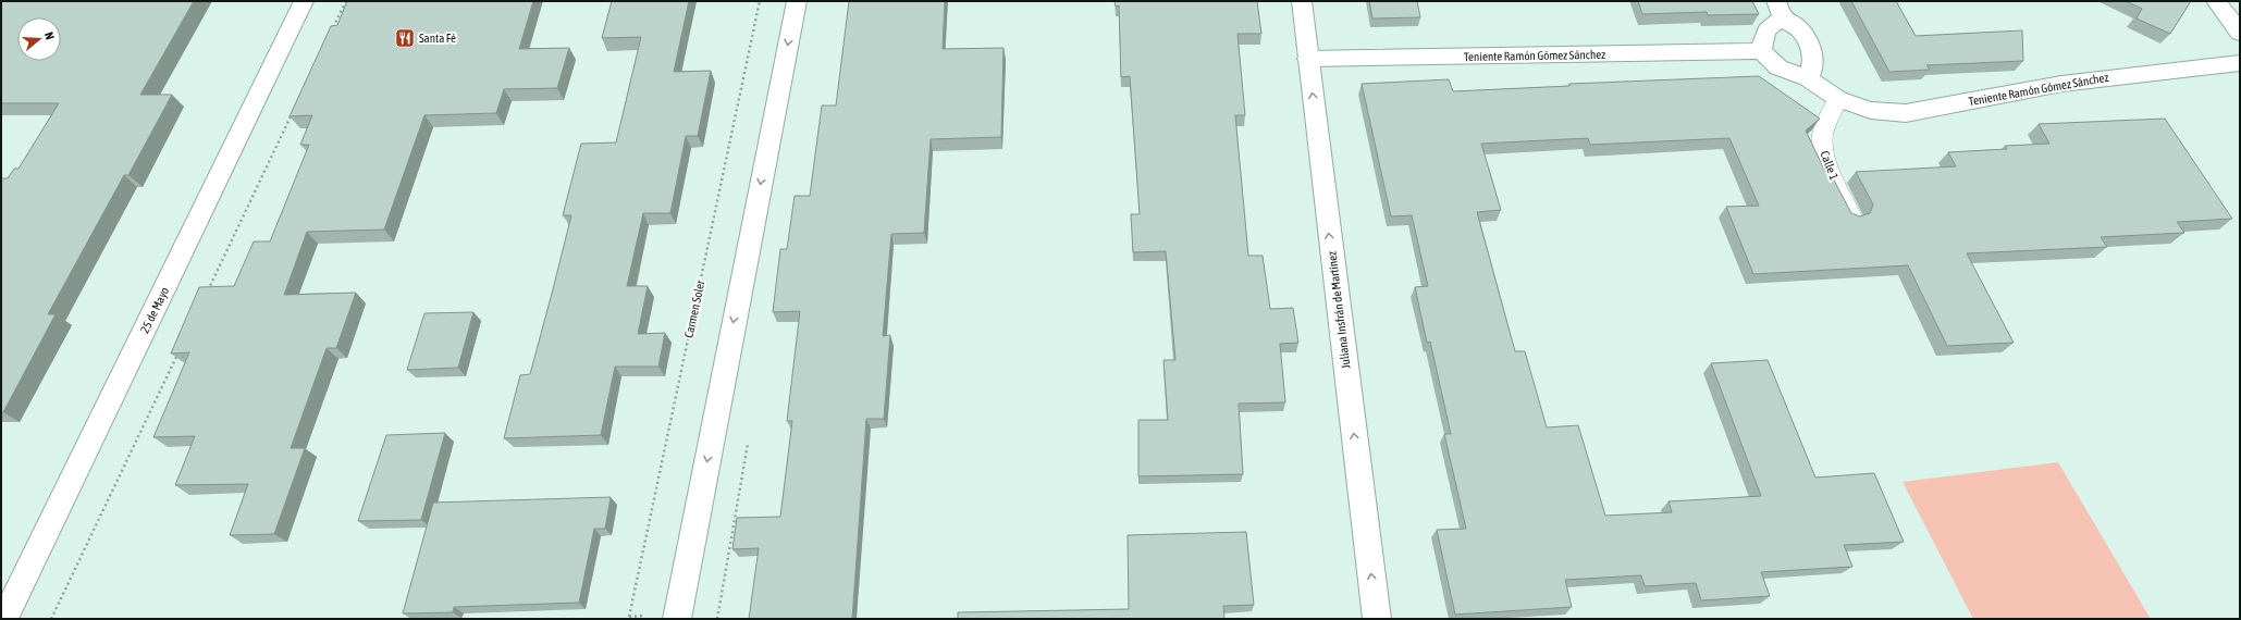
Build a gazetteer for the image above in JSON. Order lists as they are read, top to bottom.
{
  "streets": {
    "street": ["Teniente Ramón Gómez Sánchez", "25 de Mayo", "Juliana Insfrán de Martínez"],
    "lane": ["Calle 1"],
    "path": ["Carmen Soler"]
  },
  "crossings": [
    ["Teniente Ramón Gómez Sánchez", "Calle 1"],
    ["Teniente Ramón Gómez Sánchez", "Juliana Insfrán de Martínez"]
  ],
  "one_way": ["Juliana Insfrán de Martínez"],
  "places": {
    "restaurant": ["Santa Fé"]
  },
  "north": "right"
}
